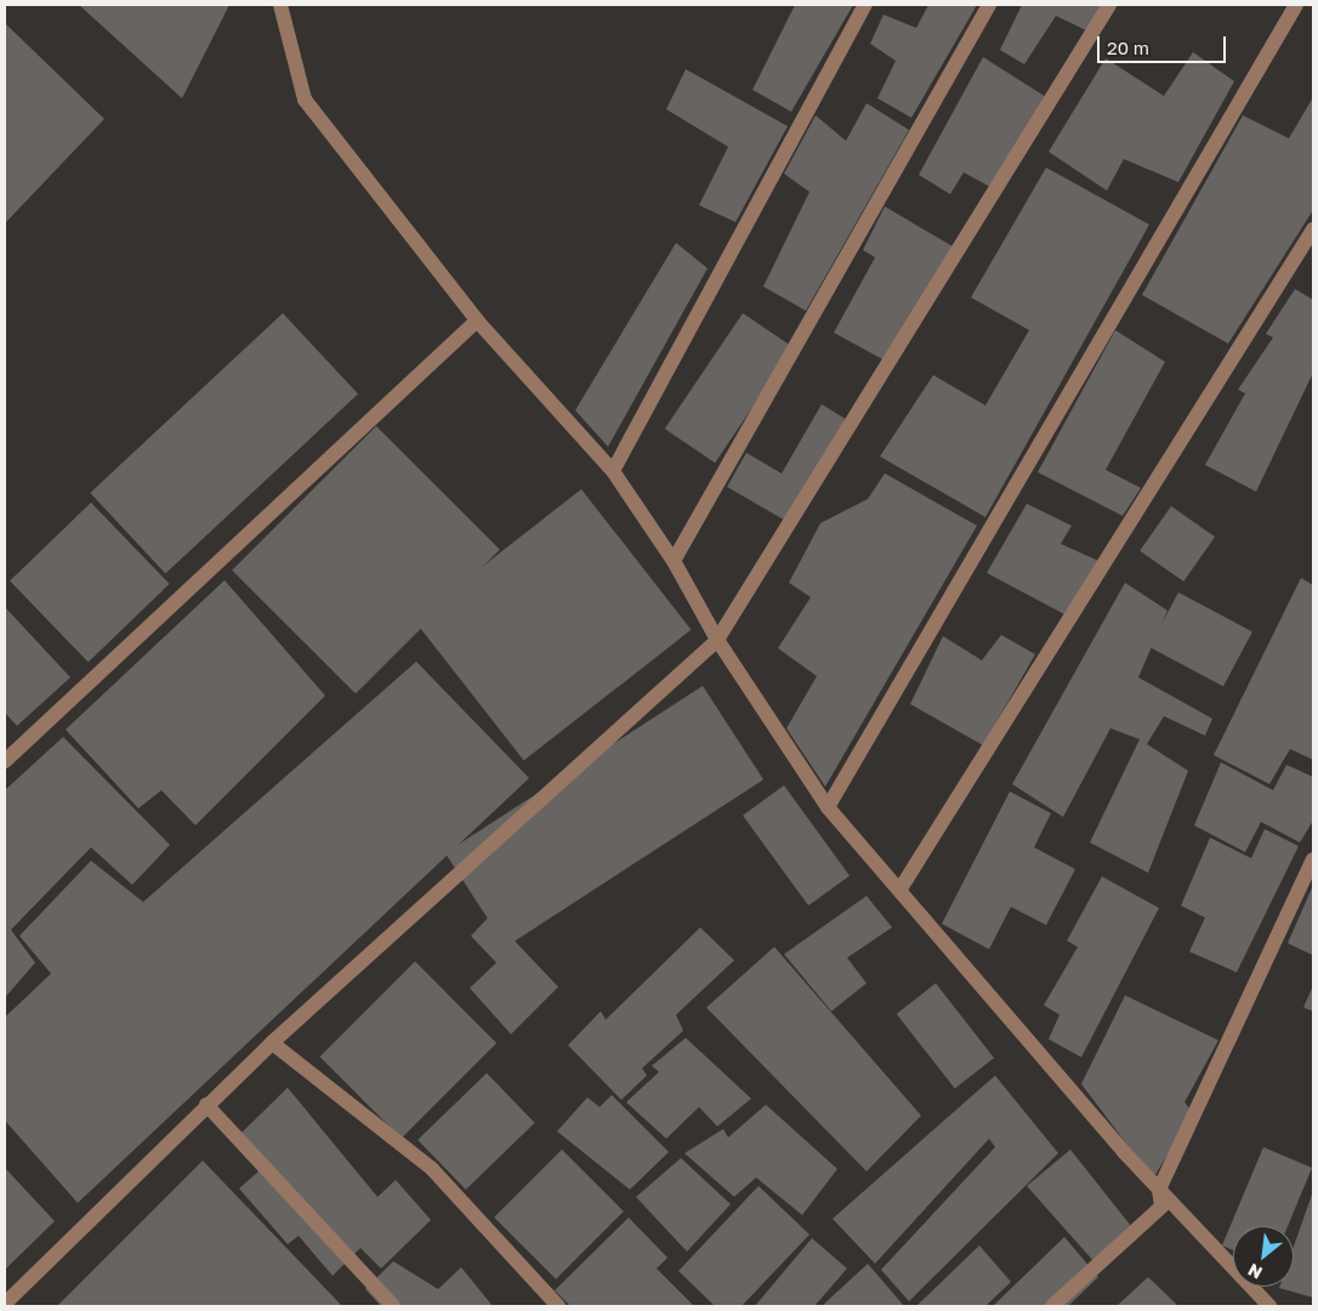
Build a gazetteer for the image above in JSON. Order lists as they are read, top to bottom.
{
  "scale_bar": "20 m",
  "north": "bottom left"
}
